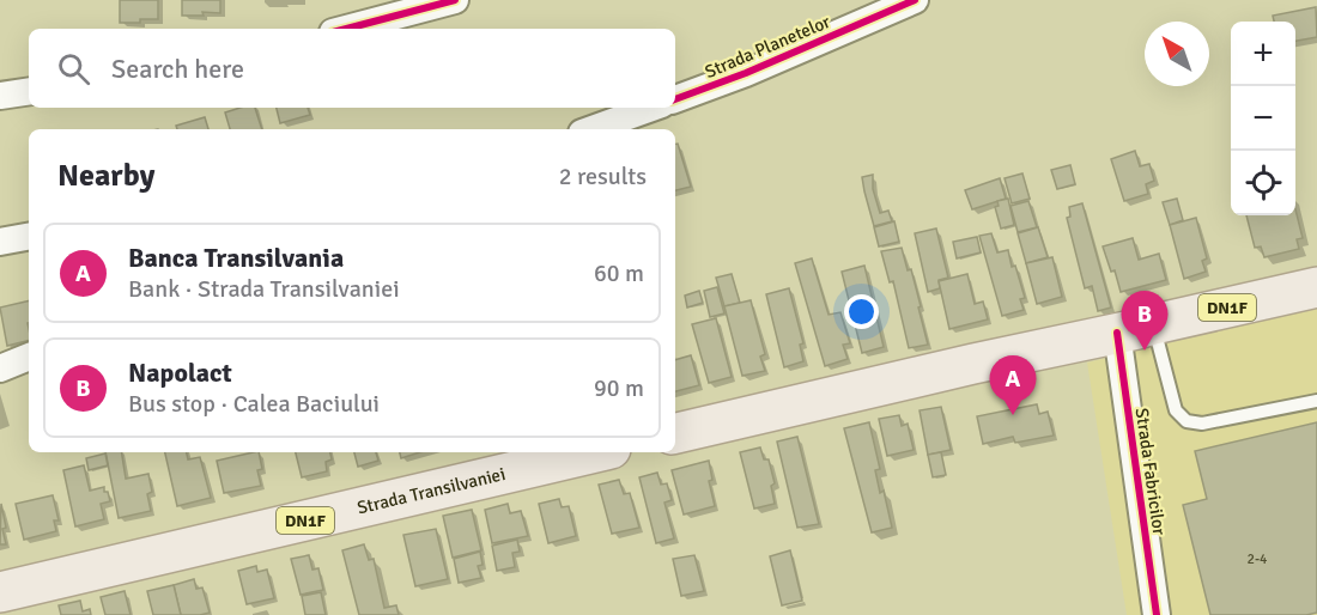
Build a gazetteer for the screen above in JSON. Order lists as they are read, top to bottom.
{
  "streets": {
    "main road": ["DN1F", "Strada Transilvaniei"],
    "street": ["Strada Planetelor", "Strada Fabricilor"]
  },
  "crossings": [
    ["DN1F", "Strada Fabricilor"]
  ],
  "house_numbers": ["2-4"],
  "north": "top left",
  "page": {
    "map_buttons": ["+", "−"],
    "search": "Search here",
    "heading": ["Nearby", "2 results"],
    "list": [
      {
        "mark": "A",
        "name": "Banca Transilvania",
        "note": "Bank · Strada Transilvaniei",
        "value": "60 m"
      },
      {
        "mark": "B",
        "name": "Napolact",
        "note": "Bus stop · Calea Baciului",
        "value": "90 m"
      }
    ],
    "pins": ["B", "A"]
  }
}
